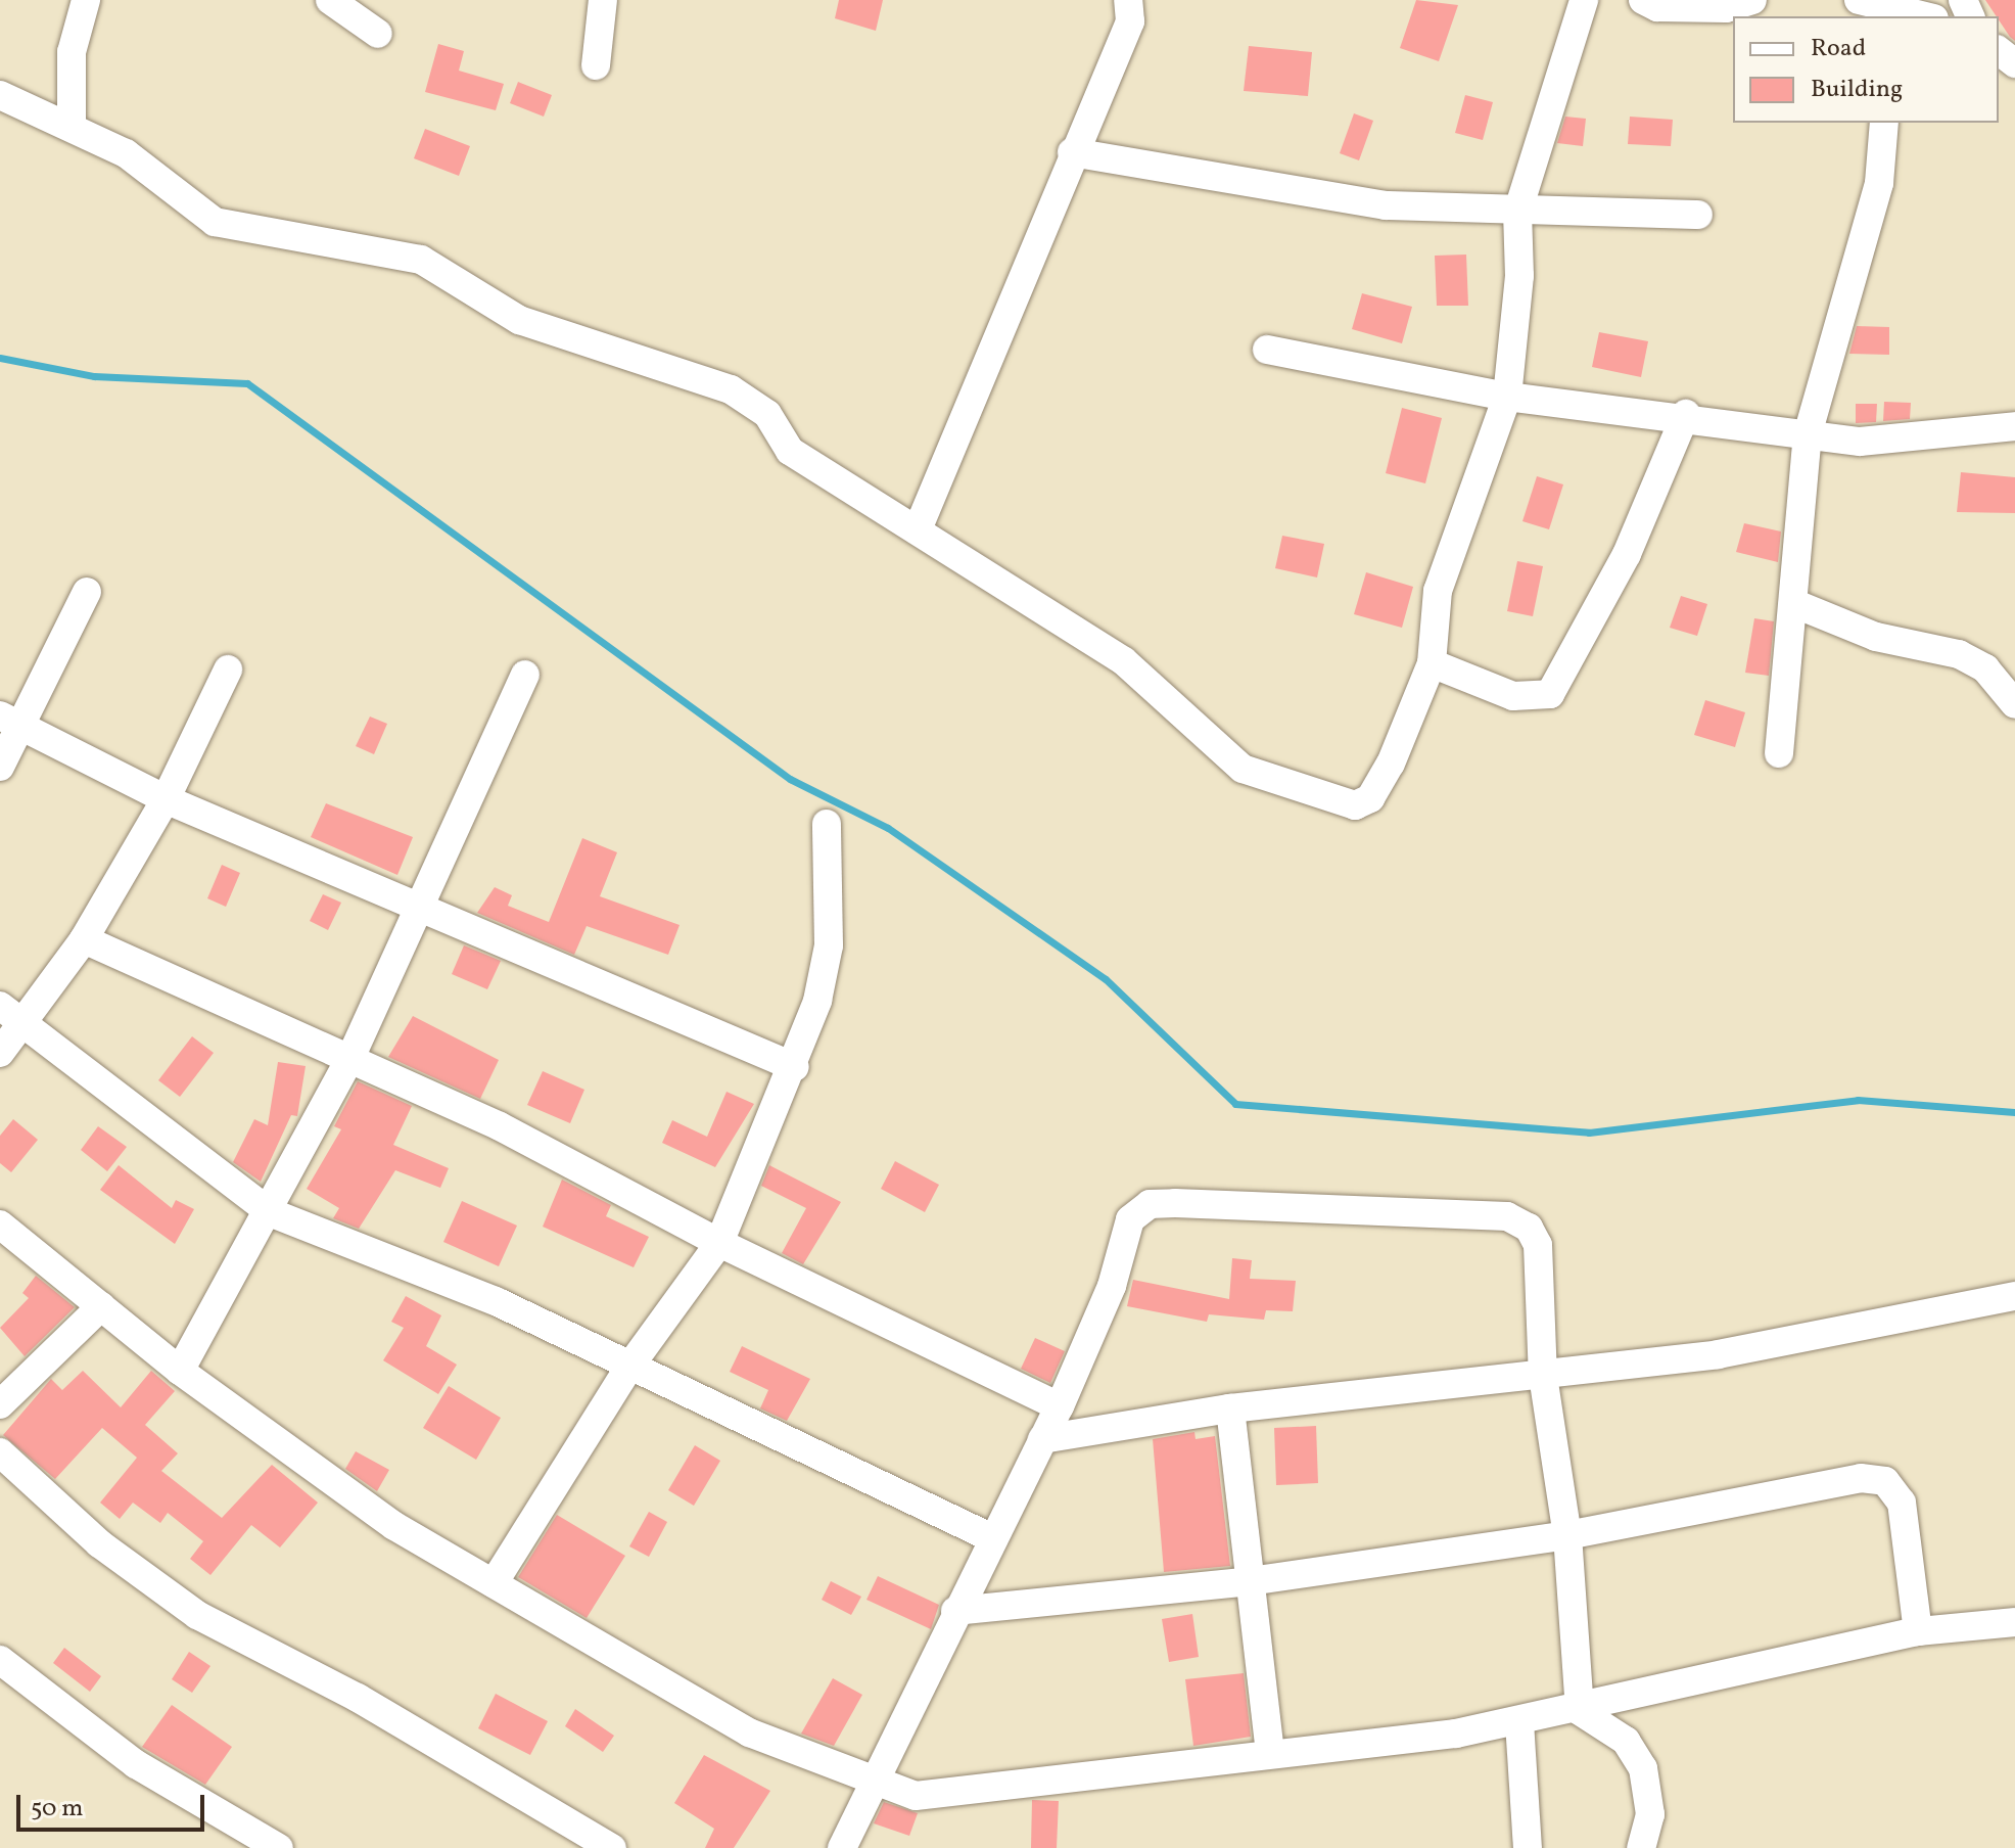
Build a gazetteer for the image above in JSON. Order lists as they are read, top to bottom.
{
  "legend": ["Road", "Building"],
  "scale_bar": "50 m"
}
